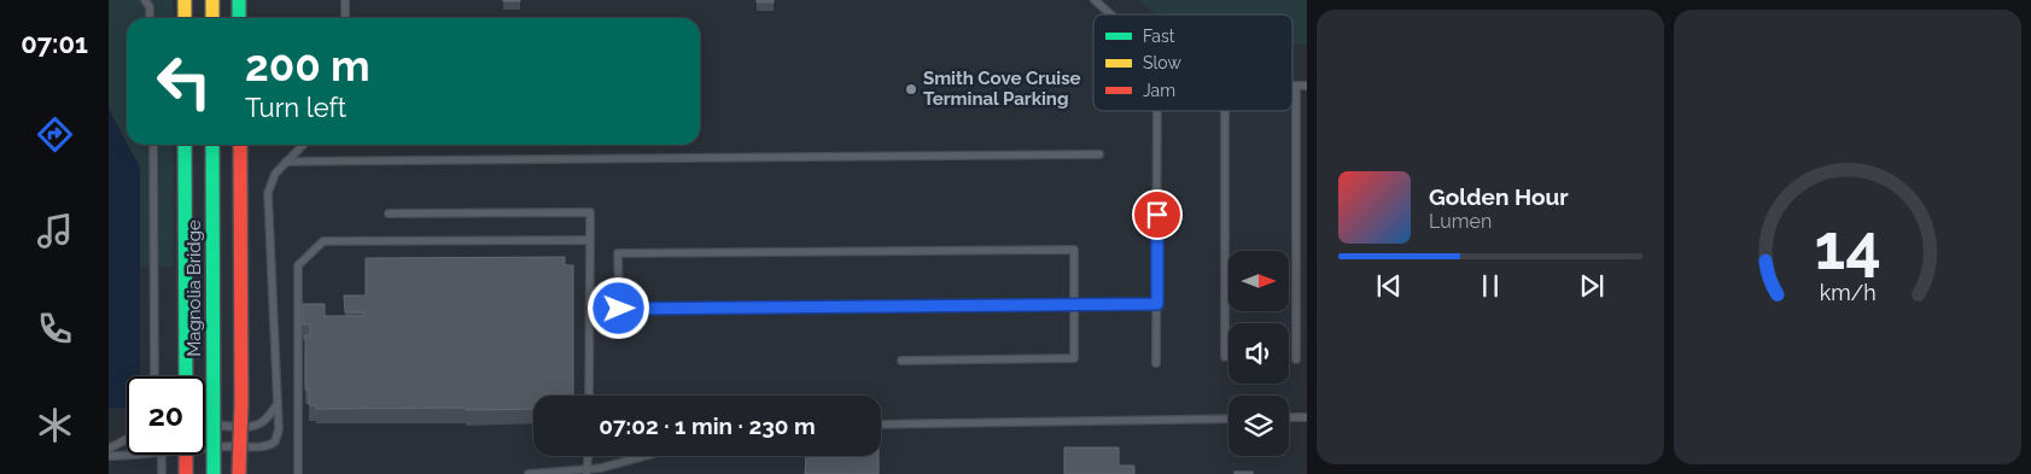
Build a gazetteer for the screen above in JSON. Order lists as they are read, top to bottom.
{
  "streets": {
    "main road": ["Magnolia Bridge"]
  },
  "places": ["Smith Cove Cruise Terminal Parking"],
  "legend": ["Fast", "Slow", "Jam"],
  "north": "right",
  "page": {
    "tabs": "07:01",
    "turn": ["200 m", "Turn left"],
    "song": ["Golden Hour", "Lumen"],
    "limit": "20",
    "trip": "07:02 · 1 min · 230 m",
    "gauge": ["14", "km/h"]
  }
}
